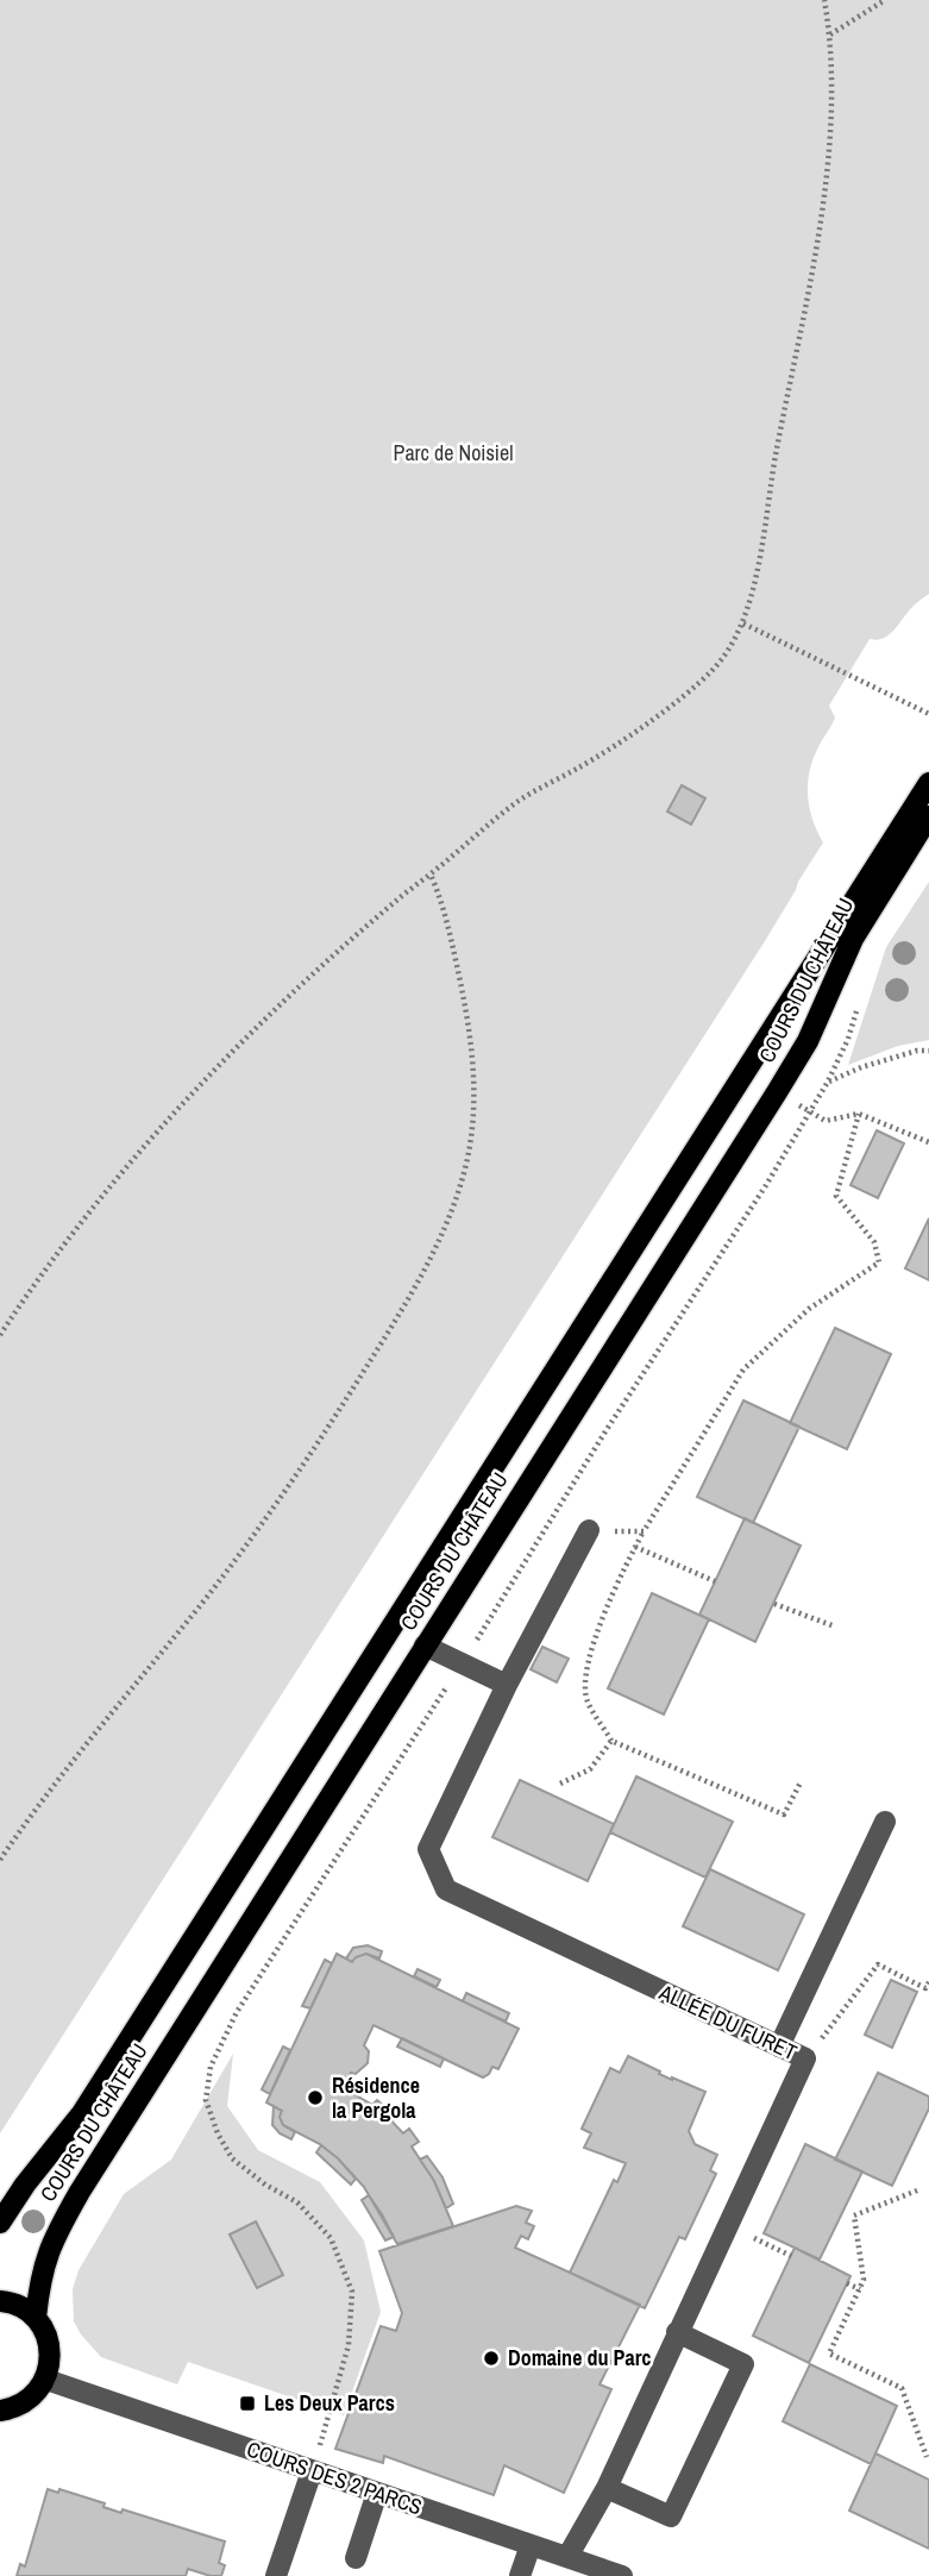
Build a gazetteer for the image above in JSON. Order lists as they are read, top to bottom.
{
  "streets": {
    "main road": ["COURS DU CHÂTEAU"],
    "street": ["ALLÉE DU FURET", "COURS DES 2 PARCS"]
  },
  "crossings": [
    ["ALLÉE DU FURET", "COURS DES 2 PARCS"]
  ],
  "parks": ["Parc de Noisiel"],
  "places": {
    "other": ["Résidence la Pergola", "Domaine du Parc"],
    "transit": ["Les Deux Parcs"]
  }
}
